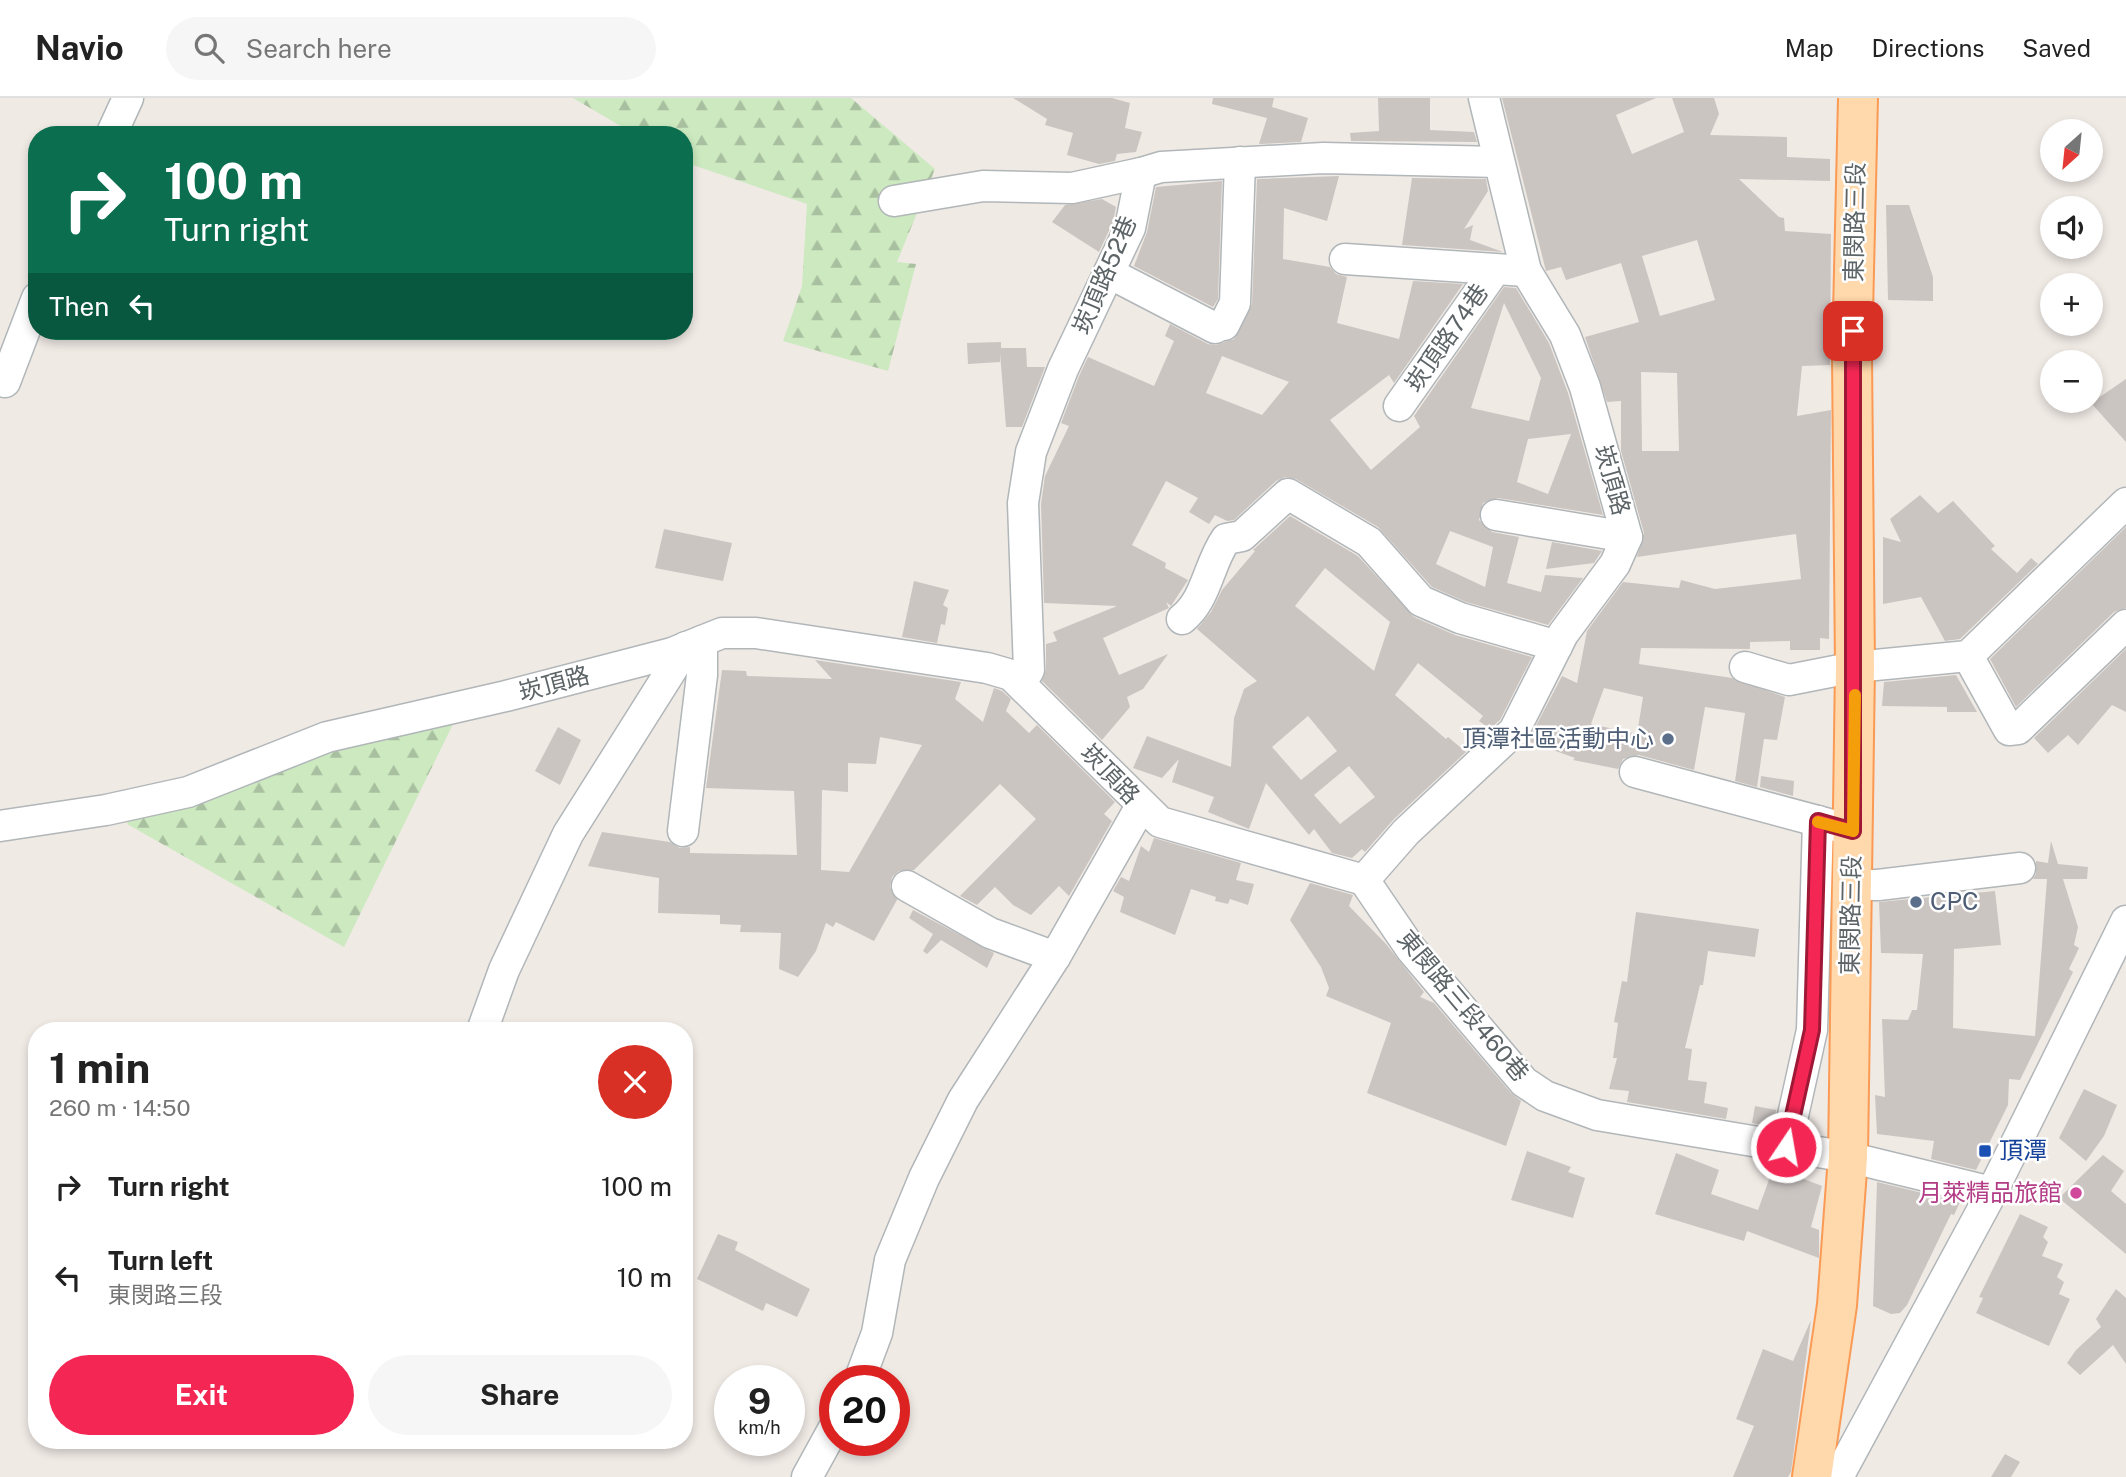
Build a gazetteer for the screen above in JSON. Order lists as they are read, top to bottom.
{
  "streets": {
    "main road": ["東閔路三段"],
    "street": [
      "崁頂路52巷",
      "崁頂路74巷",
      "崁頂路",
      "東閔路三段460巷"
    ]
  },
  "crossings": [
    ["東閔路三段", "東閔路三段460巷"],
    ["崁頂路52巷", "崁頂路"],
    ["崁頂路74巷", "崁頂路"],
    ["崁頂路", "東閔路三段460巷"]
  ],
  "places": {
    "other": ["頂潭社區活動中心", "CPC", "月萊精品旅館"],
    "transit": ["頂潭"]
  },
  "north": "bottom left",
  "page": {
    "header": "Navio",
    "search": "Search here",
    "nav": ["Map", "Directions", "Saved"],
    "map_buttons": ["+", "−"],
    "turn": ["100 m", "Turn right"],
    "then": "Then",
    "heading": ["1 min", "260 m · 14:50"],
    "list": [
      {
        "name": "Turn right",
        "value": "100 m"
      },
      {
        "name": "Turn left",
        "note": "東閔路三段",
        "value": "10 m"
      }
    ],
    "buttons": ["Exit", "Share"],
    "speed": "9 km/h",
    "limit": "20"
  }
}
